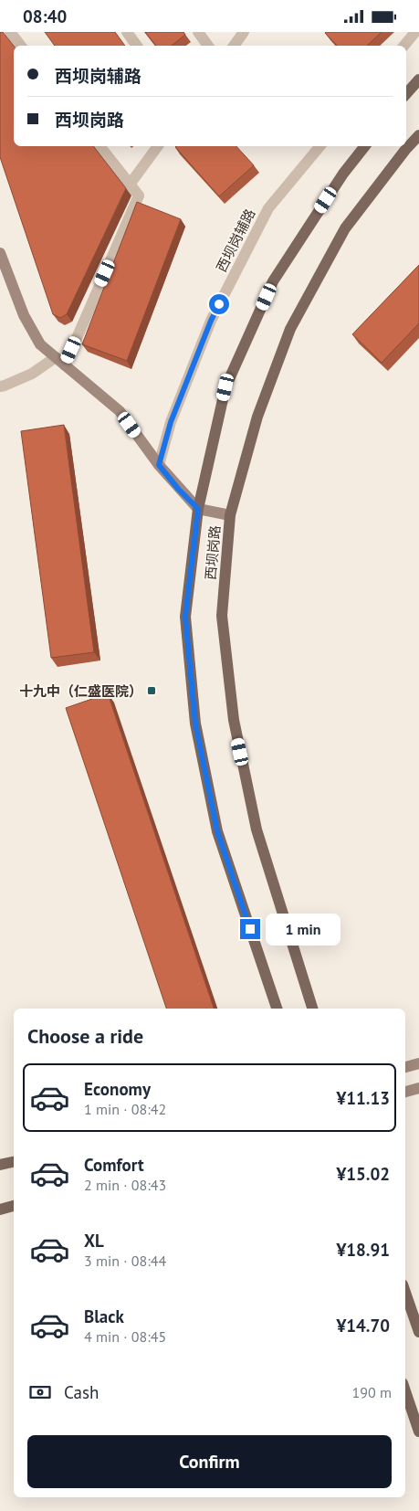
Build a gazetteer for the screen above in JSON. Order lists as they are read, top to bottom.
{
  "streets": {
    "main road": ["西坝岗路"],
    "street": ["西坝岗辅路"]
  },
  "places": {
    "transit": ["十九中（仁盛医院）"]
  },
  "page": {
    "status": "08:40",
    "banner": ["西坝岗辅路", "西坝岗路"],
    "bubble": "1 min",
    "heading": "Choose a ride",
    "list": [
      {
        "name": "Economy",
        "note": "1 min · 08:42",
        "value": "¥11.13"
      },
      {
        "name": "Comfort",
        "note": "2 min · 08:43",
        "value": "¥15.02"
      },
      {
        "name": "XL",
        "note": "3 min · 08:44",
        "value": "¥18.91"
      },
      {
        "name": "Black",
        "note": "4 min · 08:45",
        "value": "¥14.70"
      }
    ],
    "pay": ["Cash", "190 m"],
    "buttons": "Confirm"
  }
}
